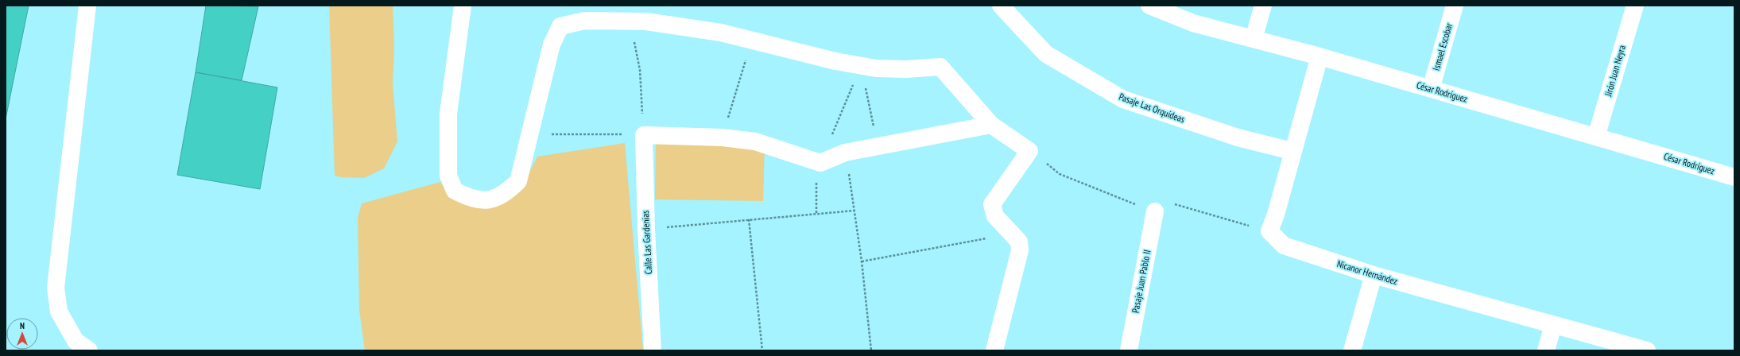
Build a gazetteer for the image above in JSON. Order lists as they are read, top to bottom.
{
  "streets": {
    "street": [
      "Ismael Escobar",
      "Jirón Juan Neyra",
      "César Rodríguez",
      "Pasaje Las Orquídeas",
      "Calle Las Gardenias",
      "Nicanor Hernández",
      "Pasaje Juan Pablo II"
    ]
  },
  "crossings": [
    ["Ismael Escobar", "César Rodríguez"],
    ["Jirón Juan Neyra", "César Rodríguez"],
    ["César Rodríguez", "Nicanor Hernández"],
    ["Pasaje Las Orquídeas", "Nicanor Hernández"]
  ],
  "north": "top"
}
